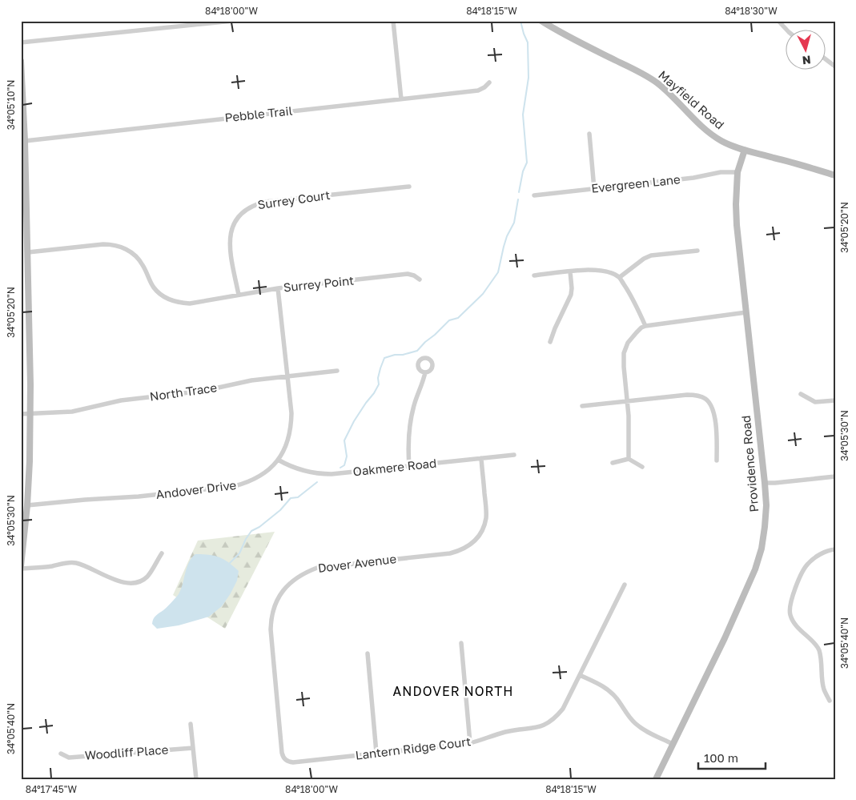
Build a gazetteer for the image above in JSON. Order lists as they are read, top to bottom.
{
  "streets": {
    "street": [
      "Mayfield Road",
      "Pebble Trail",
      "Evergreen Lane",
      "Surrey Court",
      "Surrey Point",
      "North Trace",
      "Providence Road",
      "Oakmere Road",
      "Andover Drive",
      "Dover Avenue",
      "Lantern Ridge Court",
      "Woodliff Place"
    ]
  },
  "crossings": [
    ["Mayfield Road", "Providence Road"],
    ["Evergreen Lane", "Providence Road"],
    ["Surrey Court", "Surrey Point"],
    ["Surrey Point", "Andover Drive"],
    ["North Trace", "Andover Drive"],
    ["Oakmere Road", "Andover Drive"],
    ["Oakmere Road", "Dover Avenue"],
    ["Dover Avenue", "Lantern Ridge Court"]
  ],
  "districts": ["ANDOVER NORTH"],
  "scale_bar": "100 m",
  "north": "bottom",
  "coordinates": [
    "84°18'00\"W",
    "84°18'15\"W",
    "84°18'30\"W",
    "34°05'10\"N",
    "34°05'20\"N",
    "34°05'30\"N",
    "34°05'40\"N",
    "84°17'45\"W"
  ]
}
